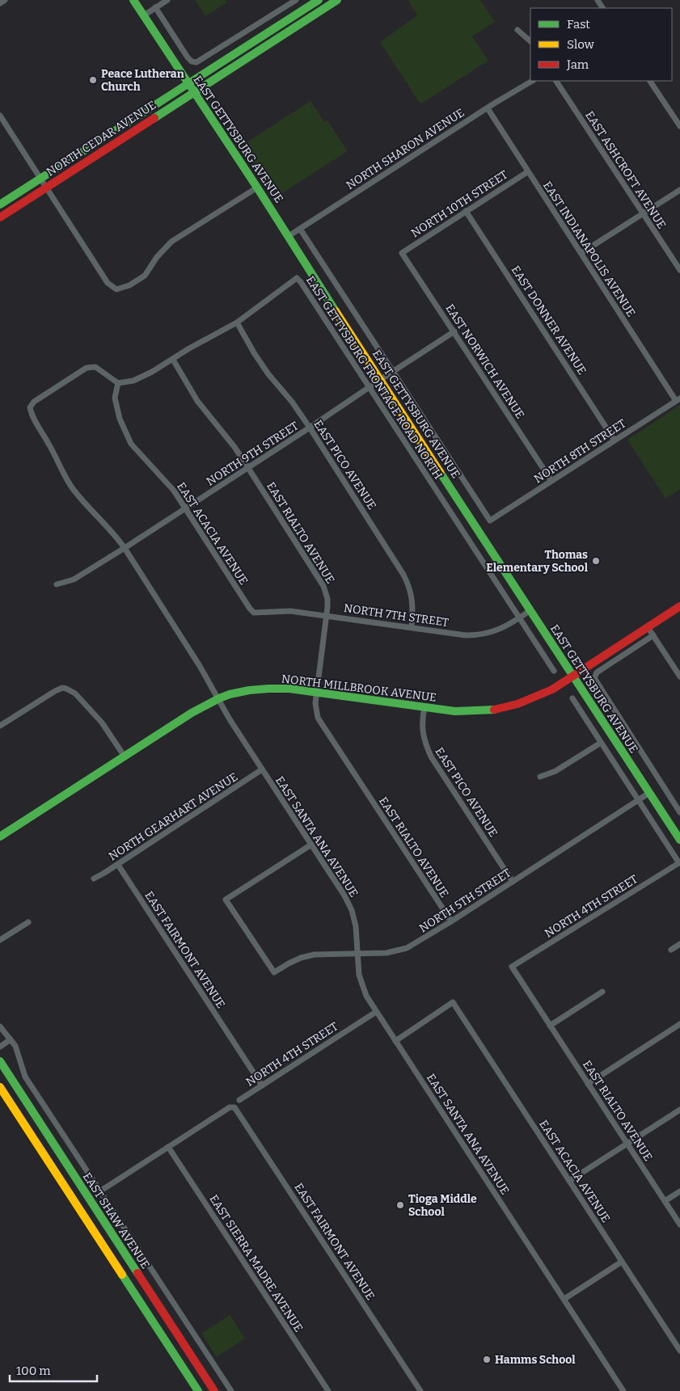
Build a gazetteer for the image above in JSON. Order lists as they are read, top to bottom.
{
  "streets": {
    "street": [
      "NORTH CEDAR AVENUE",
      "EAST GETTYSBURG AVENUE",
      "NORTH SHARON AVENUE",
      "EAST ASHCROFT AVENUE",
      "NORTH 10TH STREET",
      "EAST INDIANAPOLIS AVENUE",
      "EAST DONNER AVENUE",
      "EAST NORWICH AVENUE",
      "EAST GETTYSBURG FRONTAGE ROAD NORTH",
      "NORTH 8TH STREET",
      "NORTH 9TH STREET",
      "EAST PICO AVENUE",
      "EAST RIALTO AVENUE",
      "EAST ACACIA AVENUE",
      "NORTH 7TH STREET",
      "NORTH MILLBROOK AVENUE",
      "NORTH GEARHART AVENUE",
      "EAST SANTA ANA AVENUE",
      "NORTH 5TH STREET",
      "NORTH 4TH STREET",
      "EAST FAIRMONT AVENUE",
      "EAST SHAW AVENUE",
      "EAST SIERRA MADRE AVENUE"
    ]
  },
  "crossings": [
    ["NORTH CEDAR AVENUE", "EAST GETTYSBURG AVENUE"],
    ["EAST GETTYSBURG AVENUE", "NORTH SHARON AVENUE"],
    ["EAST GETTYSBURG AVENUE", "NORTH 9TH STREET"],
    ["EAST GETTYSBURG AVENUE", "NORTH 7TH STREET"],
    ["EAST GETTYSBURG AVENUE", "NORTH MILLBROOK AVENUE"],
    ["EAST GETTYSBURG AVENUE", "NORTH 5TH STREET"],
    ["EAST GETTYSBURG AVENUE", "NORTH 4TH STREET"],
    ["NORTH SHARON AVENUE", "EAST INDIANAPOLIS AVENUE"],
    ["NORTH 10TH STREET", "EAST INDIANAPOLIS AVENUE"],
    ["NORTH 10TH STREET", "EAST DONNER AVENUE"],
    ["NORTH 10TH STREET", "EAST NORWICH AVENUE"],
    ["EAST INDIANAPOLIS AVENUE", "NORTH 8TH STREET"],
    ["EAST DONNER AVENUE", "NORTH 8TH STREET"],
    ["EAST NORWICH AVENUE", "NORTH 8TH STREET"],
    ["EAST NORWICH AVENUE", "NORTH 9TH STREET"],
    ["EAST GETTYSBURG FRONTAGE ROAD NORTH", "NORTH 9TH STREET"],
    ["EAST GETTYSBURG FRONTAGE ROAD NORTH", "EAST PICO AVENUE"],
    ["EAST GETTYSBURG FRONTAGE ROAD NORTH", "NORTH 7TH STREET"],
    ["NORTH 8TH STREET", "NORTH 9TH STREET"],
    ["NORTH 9TH STREET", "EAST PICO AVENUE"],
    ["NORTH 9TH STREET", "EAST RIALTO AVENUE"],
    ["NORTH 9TH STREET", "EAST ACACIA AVENUE"],
    ["NORTH 9TH STREET", "EAST SANTA ANA AVENUE"],
    ["EAST PICO AVENUE", "NORTH 7TH STREET"],
    ["EAST PICO AVENUE", "NORTH MILLBROOK AVENUE"],
    ["EAST PICO AVENUE", "NORTH 5TH STREET"],
    ["EAST RIALTO AVENUE", "NORTH 7TH STREET"],
    ["EAST RIALTO AVENUE", "NORTH MILLBROOK AVENUE"],
    ["EAST RIALTO AVENUE", "NORTH 5TH STREET"],
    ["EAST RIALTO AVENUE", "NORTH 4TH STREET"],
    ["EAST ACACIA AVENUE", "NORTH 7TH STREET"],
    ["EAST ACACIA AVENUE", "EAST SANTA ANA AVENUE"],
    ["NORTH MILLBROOK AVENUE", "EAST SANTA ANA AVENUE"],
    ["NORTH GEARHART AVENUE", "EAST SANTA ANA AVENUE"],
    ["NORTH GEARHART AVENUE", "EAST FAIRMONT AVENUE"],
    ["EAST SANTA ANA AVENUE", "NORTH 5TH STREET"],
    ["EAST SANTA ANA AVENUE", "NORTH 4TH STREET"],
    ["NORTH 4TH STREET", "EAST FAIRMONT AVENUE"],
    ["EAST FAIRMONT AVENUE", "EAST SIERRA MADRE AVENUE"]
  ],
  "places": [
    "Peace Lutheran Church",
    "Thomas Elementary School",
    "Tioga Middle School",
    "Hamms School"
  ],
  "legend": ["Fast", "Slow", "Jam"],
  "scale_bar": "100 m"
}
